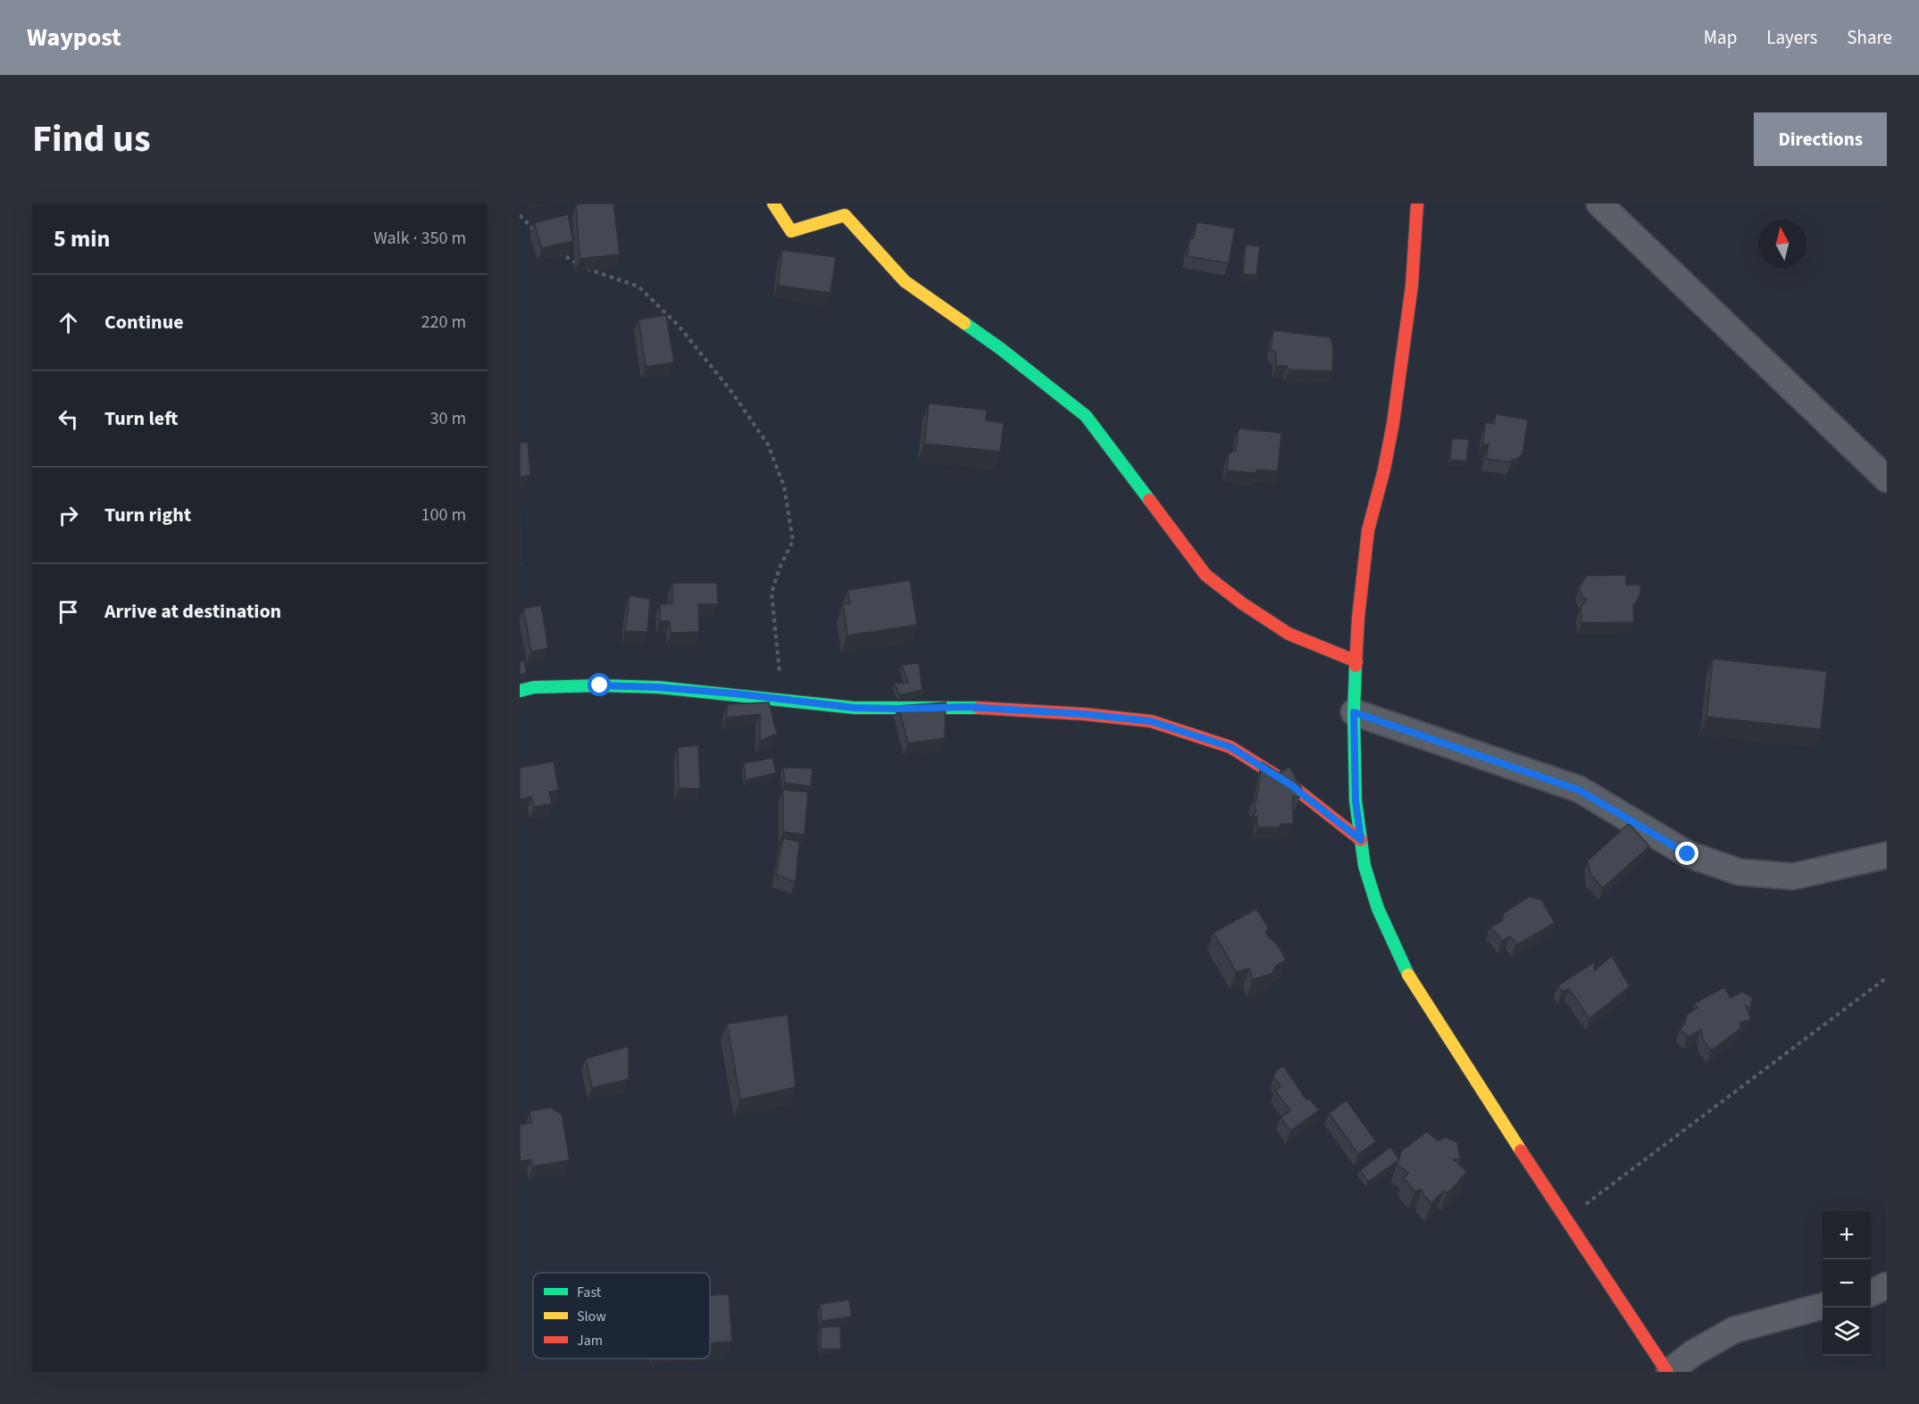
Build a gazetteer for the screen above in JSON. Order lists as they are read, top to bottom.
{
  "legend": ["Fast", "Slow", "Jam"],
  "north": "top",
  "page": {
    "header": "Waypost",
    "nav": ["Map", "Layers", "Share"],
    "title": "Find us",
    "buttons": "Directions",
    "heading": ["5 min", "Walk · 350 m"],
    "list": [
      ["Continue", "220 m"],
      ["Turn left", "30 m"],
      ["Turn right", "100 m"],
      "Arrive at destination"
    ],
    "map_buttons": ["+", "−"]
  }
}
